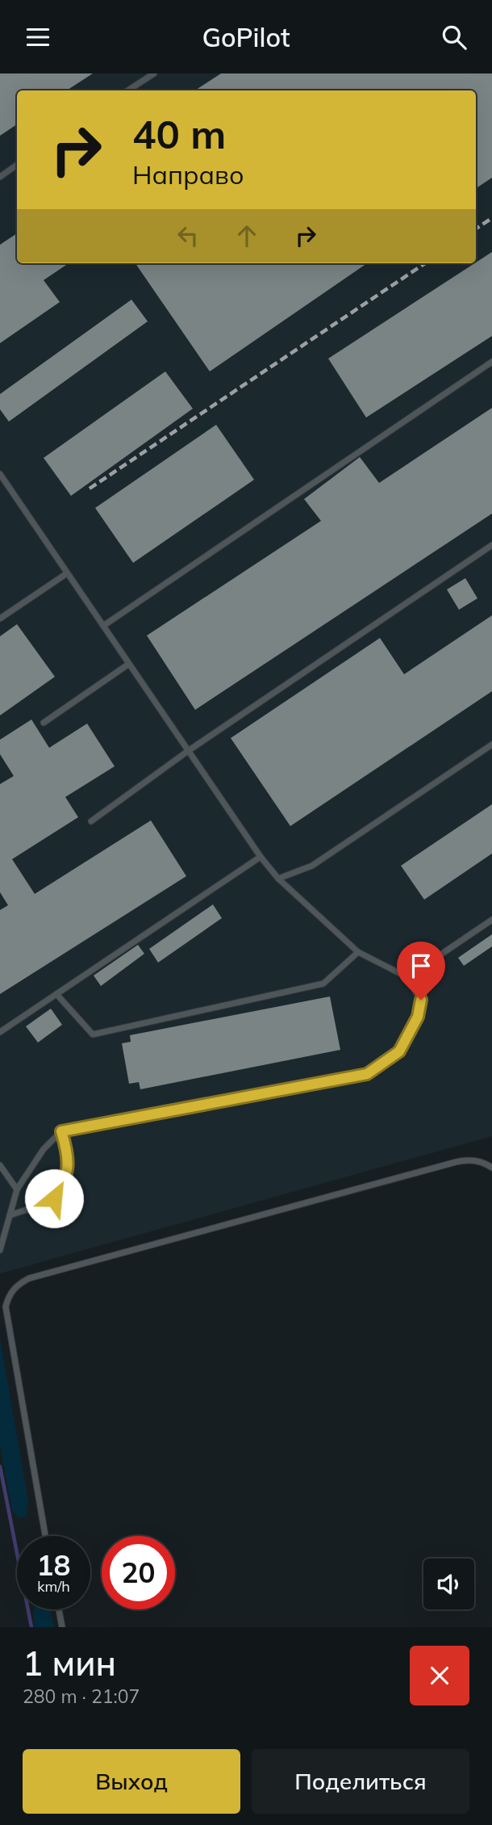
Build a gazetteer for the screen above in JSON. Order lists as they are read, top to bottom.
{
  "page": {
    "header": "GoPilot",
    "turn": ["40 m", "Направо"],
    "speed": "18 km/h",
    "limit": "20",
    "heading": ["1 мин", "280 m · 21:07"],
    "buttons": ["Выход", "Поделиться"]
  }
}
